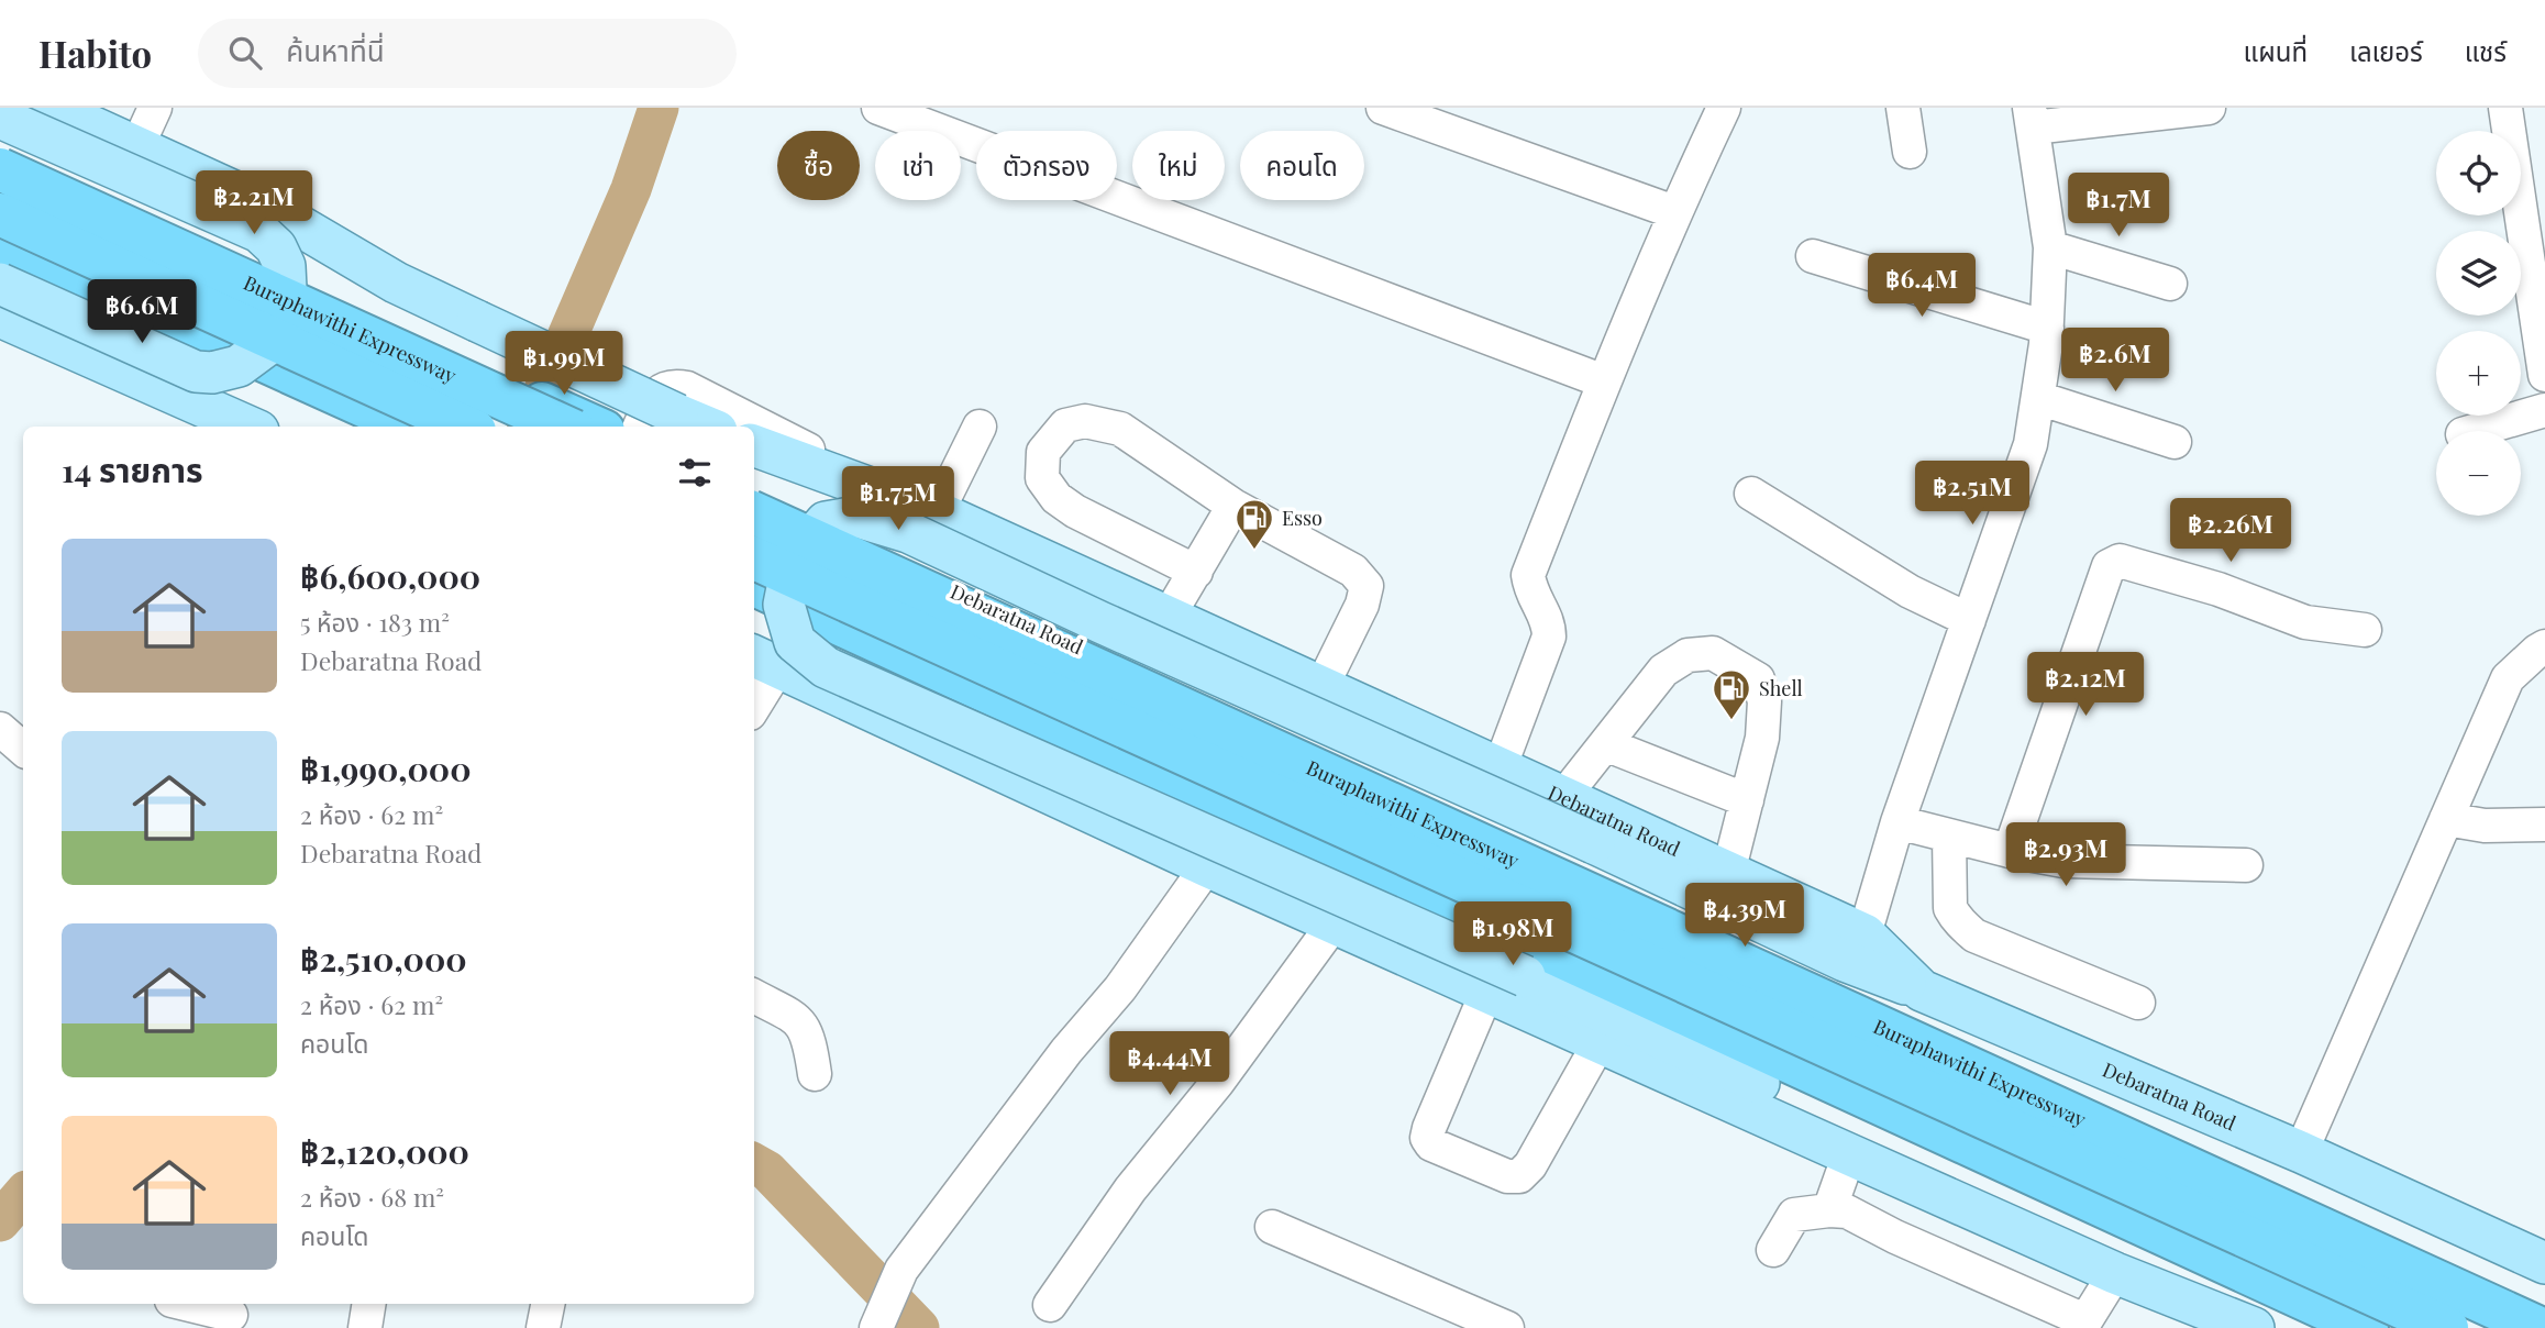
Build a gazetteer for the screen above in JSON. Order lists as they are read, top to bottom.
{
  "streets": {
    "highway": ["Buraphawithi Expressway", "Debaratna Road"]
  },
  "places": {
    "fuel station": ["Esso", "Shell"]
  },
  "page": {
    "header": "Habito",
    "search": "ค้นหาที่นี่",
    "nav": ["แผนที่", "เลเยอร์", "แชร์"],
    "map_buttons": ["+", "−"],
    "chip": [
      "ซื้อ",
      "เช่า",
      "ตัวกรอง",
      "ใหม่",
      "คอนโด"
    ],
    "price": [
      "฿2.21M",
      "฿1.7M",
      "฿6.4M",
      "฿6.6M",
      "฿2.6M",
      "฿1.99M",
      "฿2.51M",
      "฿1.75M",
      "฿2.26M",
      "฿2.12M",
      "฿2.93M",
      "฿4.39M",
      "฿1.98M",
      "฿4.44M"
    ],
    "heading": "14 รายการ",
    "list": [
      {
        "name": "฿6,600,000",
        "note": "5 ห้อง · 183 m² · Debaratna Road"
      },
      {
        "name": "฿1,990,000",
        "note": "2 ห้อง · 62 m² · Debaratna Road"
      },
      {
        "name": "฿2,510,000",
        "note": "2 ห้อง · 62 m² · คอนโด"
      },
      {
        "name": "฿2,120,000",
        "note": "2 ห้อง · 68 m² · คอนโด"
      }
    ]
  }
}
